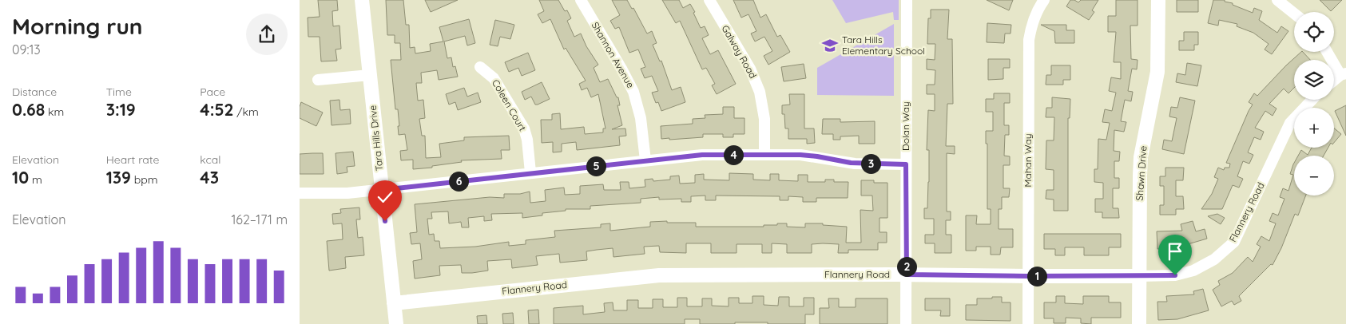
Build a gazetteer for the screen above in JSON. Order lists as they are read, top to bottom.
{
  "streets": {
    "street": [
      "Galway Road",
      "Shannon Avenue",
      "Coleen Court",
      "Dolan Way",
      "Tara Hills Drive",
      "Mahan Way",
      "Shawn Drive",
      "Flannery Road"
    ]
  },
  "crossings": [
    ["Dolan Way", "Flannery Road"],
    ["Tara Hills Drive", "Flannery Road"],
    ["Mahan Way", "Flannery Road"],
    ["Shawn Drive", "Flannery Road"]
  ],
  "places": {
    "school or university": ["Tara Hills Elementary School"]
  },
  "page": {
    "heading": ["Morning run", "09:13"],
    "map_buttons": ["+", "−"],
    "stats": [
      ["Distance", "0.68 km"],
      ["Time", "3:19"],
      ["Pace", "4:52 /km"],
      ["Elevation", "10 m"],
      ["Heart rate", "139 bpm"],
      ["kcal", "43"]
    ],
    "pins": [
      "4",
      "3",
      "5",
      "6",
      "2",
      "1"
    ],
    "chart": ["Elevation", "162–171 m"]
  }
}
